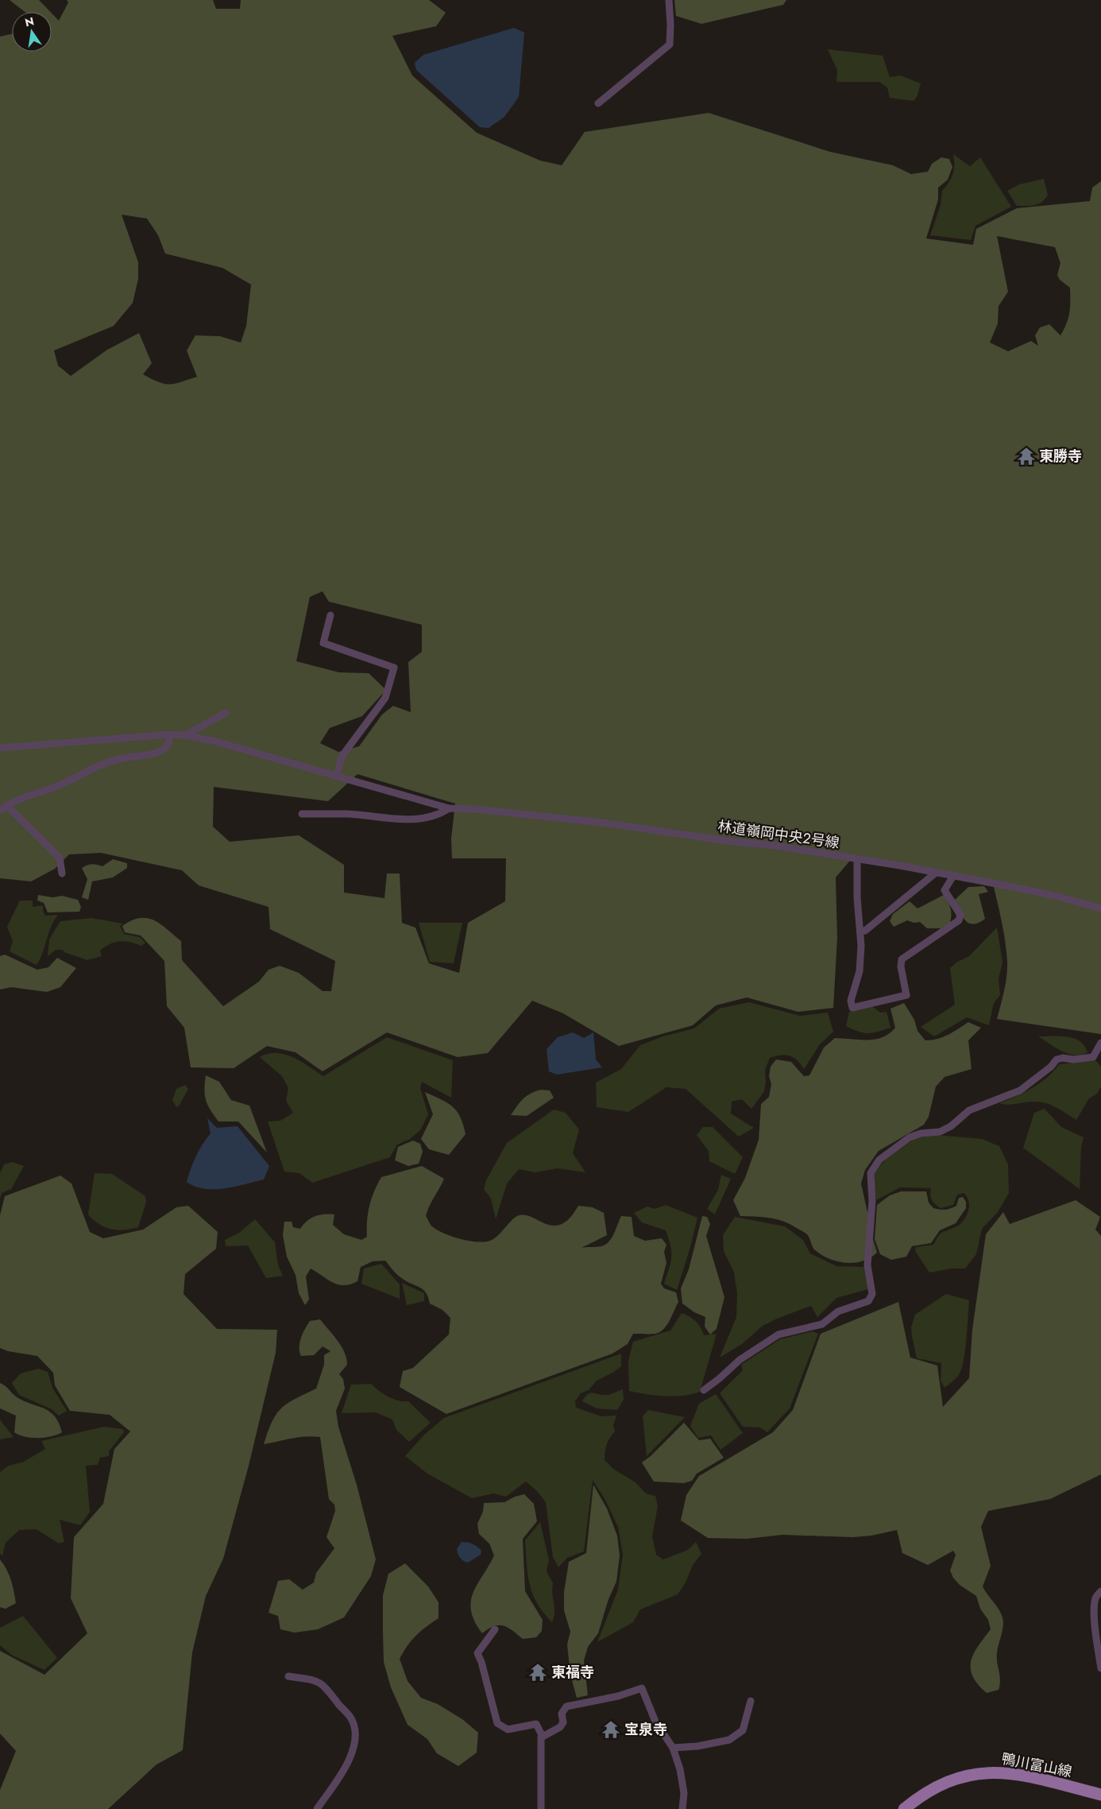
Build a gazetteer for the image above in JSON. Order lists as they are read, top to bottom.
{
  "streets": {
    "main road": ["鴨川富山線"],
    "street": ["林道嶺岡中央2号線"]
  },
  "places": {
    "temple": ["東勝寺", "東福寺", "宝泉寺"]
  },
  "north": "top"
}
